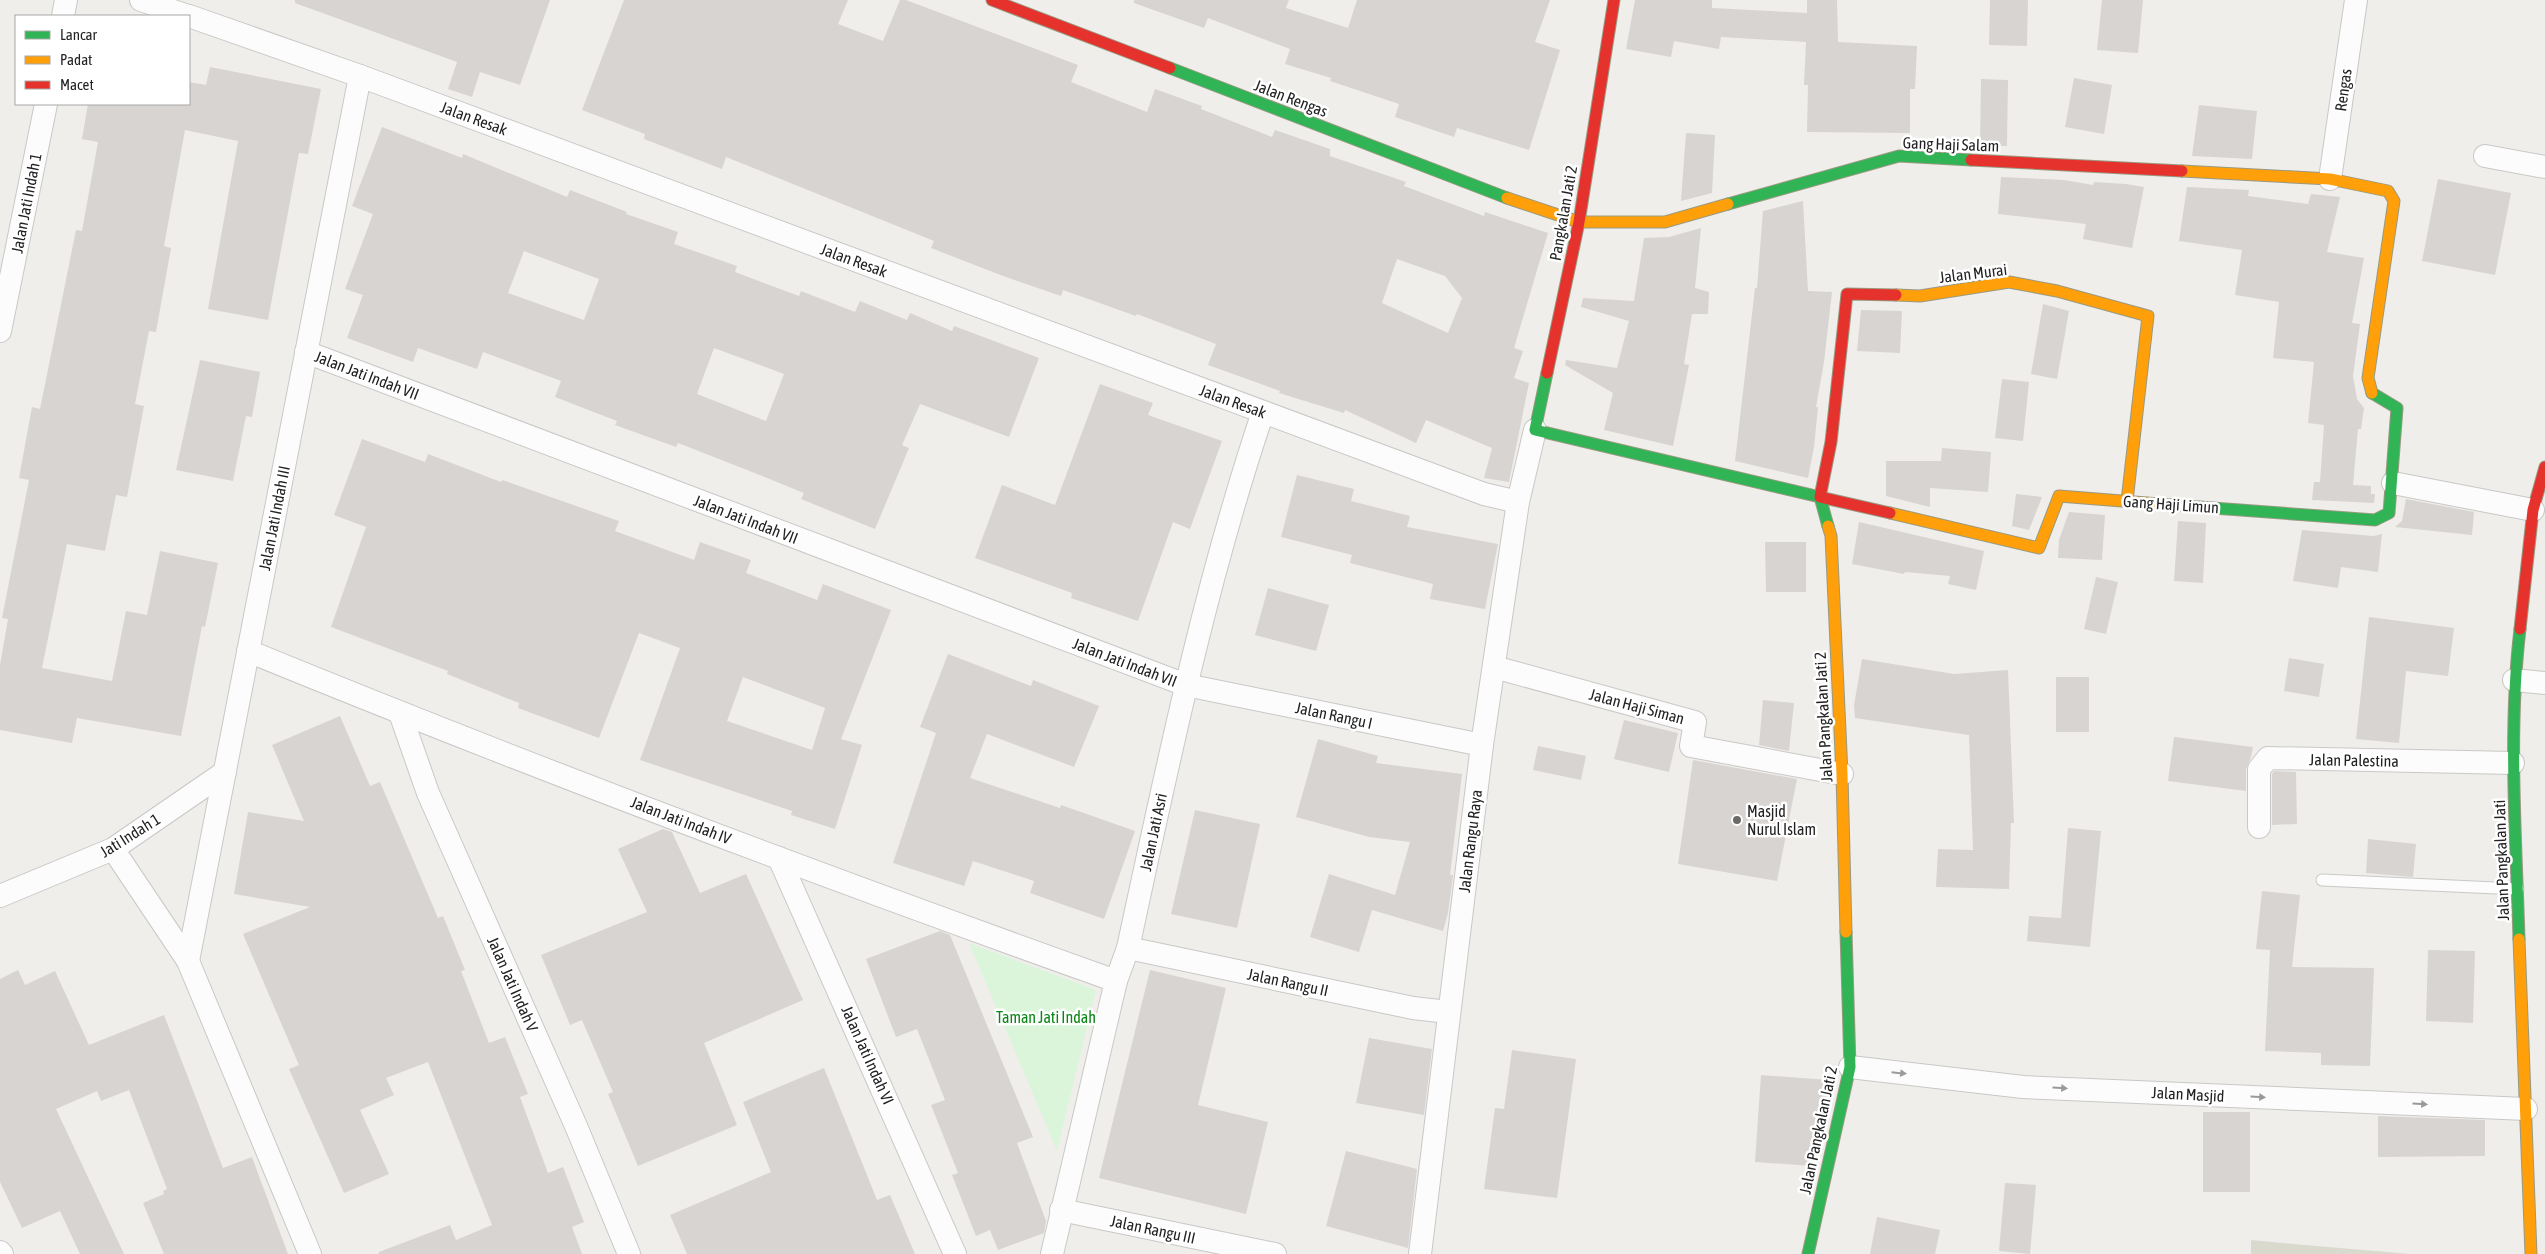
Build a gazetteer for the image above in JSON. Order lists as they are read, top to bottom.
{
  "streets": {
    "street": [
      "Rengas",
      "Jalan Rengas",
      "Jalan Resak",
      "Gang Haji Salam",
      "Jalan Jati Indah 1",
      "Pangkalan Jati 2",
      "Jalan Murai",
      "Jalan Jati Indah VII",
      "Gang Haji Limun",
      "Jalan Jati Indah III",
      "Jalan Haji Siman",
      "Jalan Rangu I",
      "Jalan Pangkalan Jati 2",
      "Jalan Palestina",
      "Jalan Jati Indah IV",
      "Jalan Jati Asri",
      "Jati Indah 1",
      "Jalan Rangu Raya",
      "Jalan Pangkalan Jati",
      "Jalan Rangu II",
      "Jalan Jati Indah V",
      "Jalan Jati Indah VI",
      "Jalan Masjid",
      "Jalan Rangu III"
    ]
  },
  "crossings": [
    ["Rengas", "Gang Haji Salam"],
    ["Jalan Rengas", "Gang Haji Salam"],
    ["Jalan Rengas", "Pangkalan Jati 2"],
    ["Jalan Resak", "Jalan Jati Indah III"],
    ["Jalan Resak", "Jalan Jati Asri"],
    ["Jalan Resak", "Jalan Rangu Raya"],
    ["Gang Haji Salam", "Pangkalan Jati 2"],
    ["Gang Haji Salam", "Gang Haji Limun"],
    ["Pangkalan Jati 2", "Jalan Rangu Raya"],
    ["Jalan Murai", "Gang Haji Limun"],
    ["Jalan Murai", "Jalan Pangkalan Jati 2"],
    ["Jalan Jati Indah VII", "Jalan Jati Indah III"],
    ["Jalan Jati Indah VII", "Jalan Rangu I"],
    ["Jalan Jati Indah VII", "Jalan Jati Asri"],
    ["Gang Haji Limun", "Jalan Pangkalan Jati 2"],
    ["Jalan Jati Indah III", "Jalan Jati Indah IV"],
    ["Jalan Jati Indah III", "Jati Indah 1"],
    ["Jalan Haji Siman", "Jalan Pangkalan Jati 2"],
    ["Jalan Haji Siman", "Jalan Rangu Raya"],
    ["Jalan Rangu I", "Jalan Jati Asri"],
    ["Jalan Rangu I", "Jalan Rangu Raya"],
    ["Jalan Pangkalan Jati 2", "Jalan Masjid"],
    ["Jalan Palestina", "Jalan Pangkalan Jati"],
    ["Jalan Jati Indah IV", "Jalan Jati Asri"],
    ["Jalan Jati Indah IV", "Jalan Jati Indah V"],
    ["Jalan Jati Indah IV", "Jalan Jati Indah VI"],
    ["Jalan Jati Asri", "Jalan Rangu II"],
    ["Jalan Jati Asri", "Jalan Rangu III"],
    ["Jalan Rangu Raya", "Jalan Rangu II"],
    ["Jalan Pangkalan Jati", "Jalan Masjid"]
  ],
  "one_way": ["Jalan Masjid"],
  "parks": ["Taman Jati Indah"],
  "places": ["Masjid Nurul Islam"],
  "legend": ["Lancar", "Padat", "Macet"]
}
